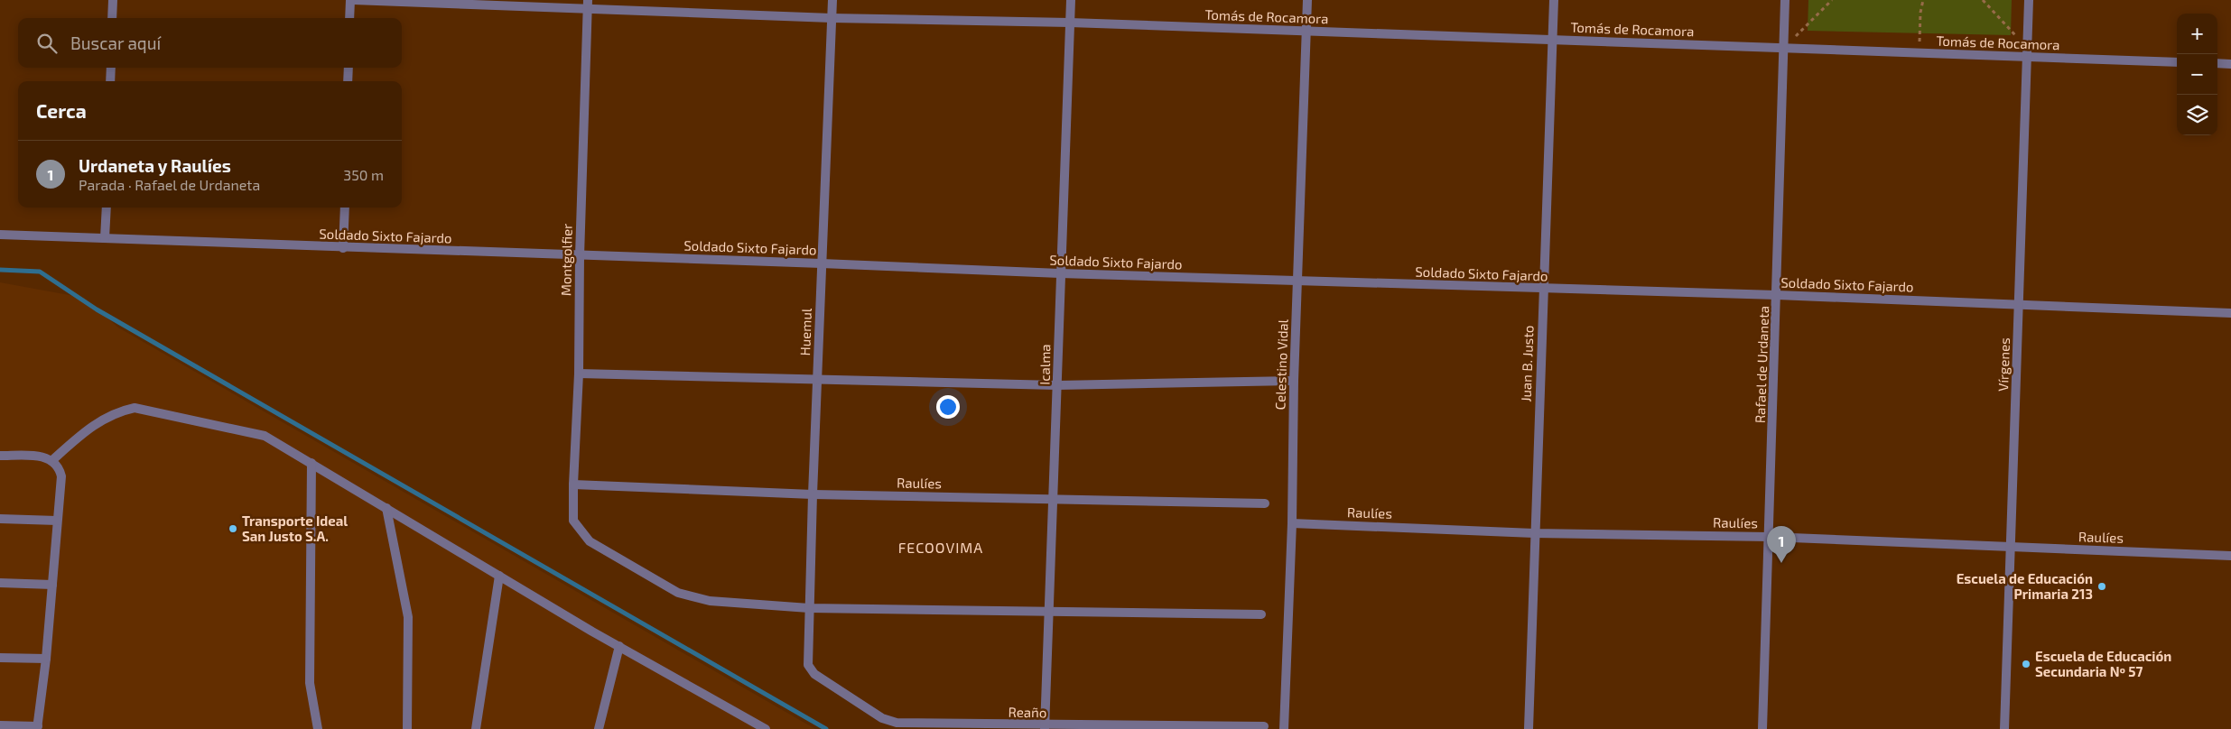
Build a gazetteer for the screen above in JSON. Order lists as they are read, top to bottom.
{
  "streets": {
    "street": [
      "Tomás de Rocamora",
      "Soldado Sixto Fajardo",
      "Montgolfier",
      "Huemul",
      "Juan B. Justo",
      "Icalma",
      "Celestino Vidal",
      "Rafael de Urdaneta",
      "Vírgenes",
      "Raulíes",
      "Reaño"
    ]
  },
  "crossings": [
    ["Tomás de Rocamora", "Montgolfier"],
    ["Tomás de Rocamora", "Huemul"],
    ["Tomás de Rocamora", "Juan B. Justo"],
    ["Tomás de Rocamora", "Icalma"],
    ["Tomás de Rocamora", "Celestino Vidal"],
    ["Tomás de Rocamora", "Rafael de Urdaneta"],
    ["Tomás de Rocamora", "Vírgenes"],
    ["Soldado Sixto Fajardo", "Montgolfier"],
    ["Soldado Sixto Fajardo", "Huemul"],
    ["Soldado Sixto Fajardo", "Juan B. Justo"],
    ["Soldado Sixto Fajardo", "Icalma"],
    ["Soldado Sixto Fajardo", "Celestino Vidal"],
    ["Soldado Sixto Fajardo", "Rafael de Urdaneta"],
    ["Soldado Sixto Fajardo", "Vírgenes"],
    ["Montgolfier", "Huemul"],
    ["Montgolfier", "Raulíes"],
    ["Huemul", "Raulíes"],
    ["Huemul", "Reaño"],
    ["Juan B. Justo", "Raulíes"],
    ["Icalma", "Raulíes"],
    ["Icalma", "Reaño"],
    ["Celestino Vidal", "Raulíes"],
    ["Rafael de Urdaneta", "Raulíes"],
    ["Vírgenes", "Raulíes"]
  ],
  "districts": ["FECOOVIMA"],
  "places": ["Transporte Ideal San Justo S.A.", "Escuela de Educación Primaria 213", "Escuela de Educación Secundaria Nº 57"],
  "page": {
    "map_buttons": ["+", "−"],
    "search": "Buscar aquí",
    "heading": "Cerca",
    "list": [
      {
        "mark": "1",
        "name": "Urdaneta y Raulíes",
        "note": "Parada · Rafael de Urdaneta",
        "value": "350 m"
      }
    ],
    "pins": "1"
  }
}
